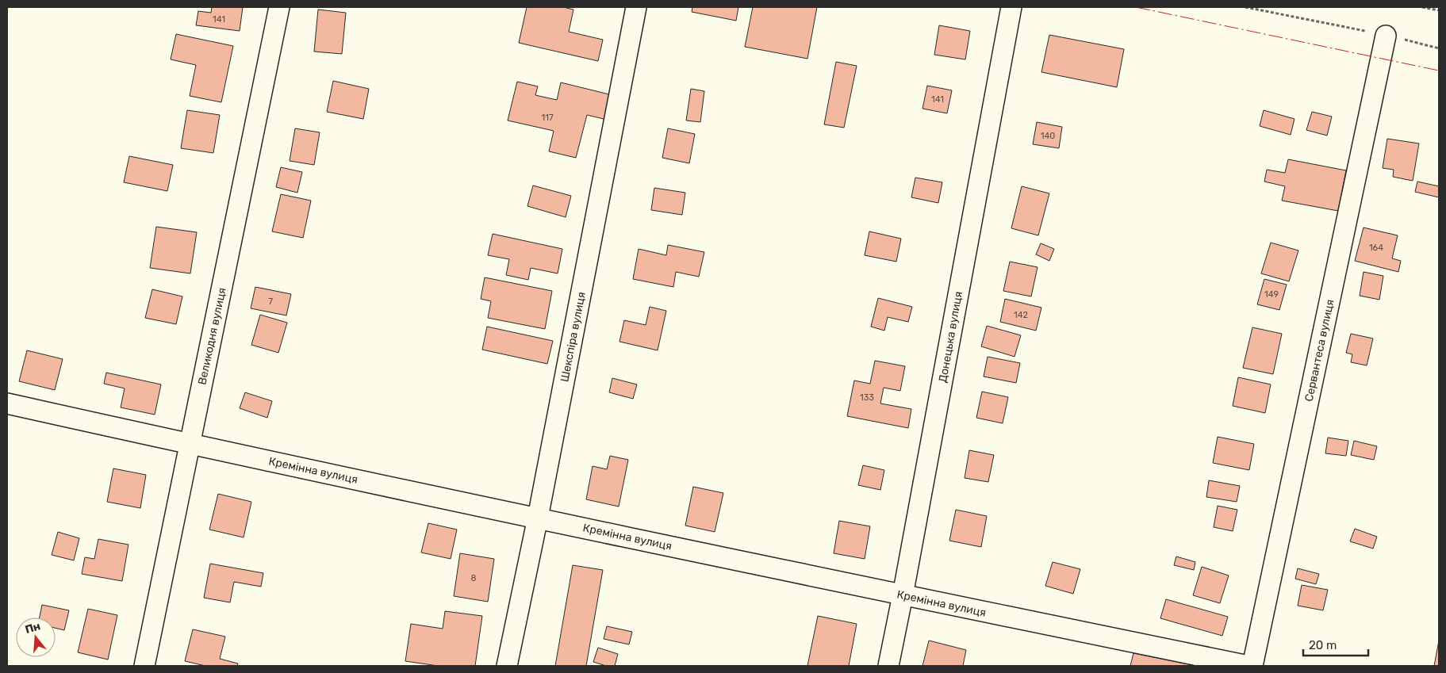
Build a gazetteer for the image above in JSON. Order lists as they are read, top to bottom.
{
  "streets": {
    "street": [
      "Великодня вулиця",
      "Шекспіра вулиця",
      "Донецька вулиця",
      "Сервантеса вулиця",
      "Кремінна вулиця"
    ]
  },
  "crossings": [
    ["Великодня вулиця", "Кремінна вулиця"],
    ["Шекспіра вулиця", "Кремінна вулиця"],
    ["Донецька вулиця", "Кремінна вулиця"]
  ],
  "house_numbers": [
    "141",
    "141",
    "117",
    "140",
    "164",
    "149",
    "7",
    "142",
    "133",
    "8"
  ],
  "scale_bar": "20 m",
  "north": "top"
}
